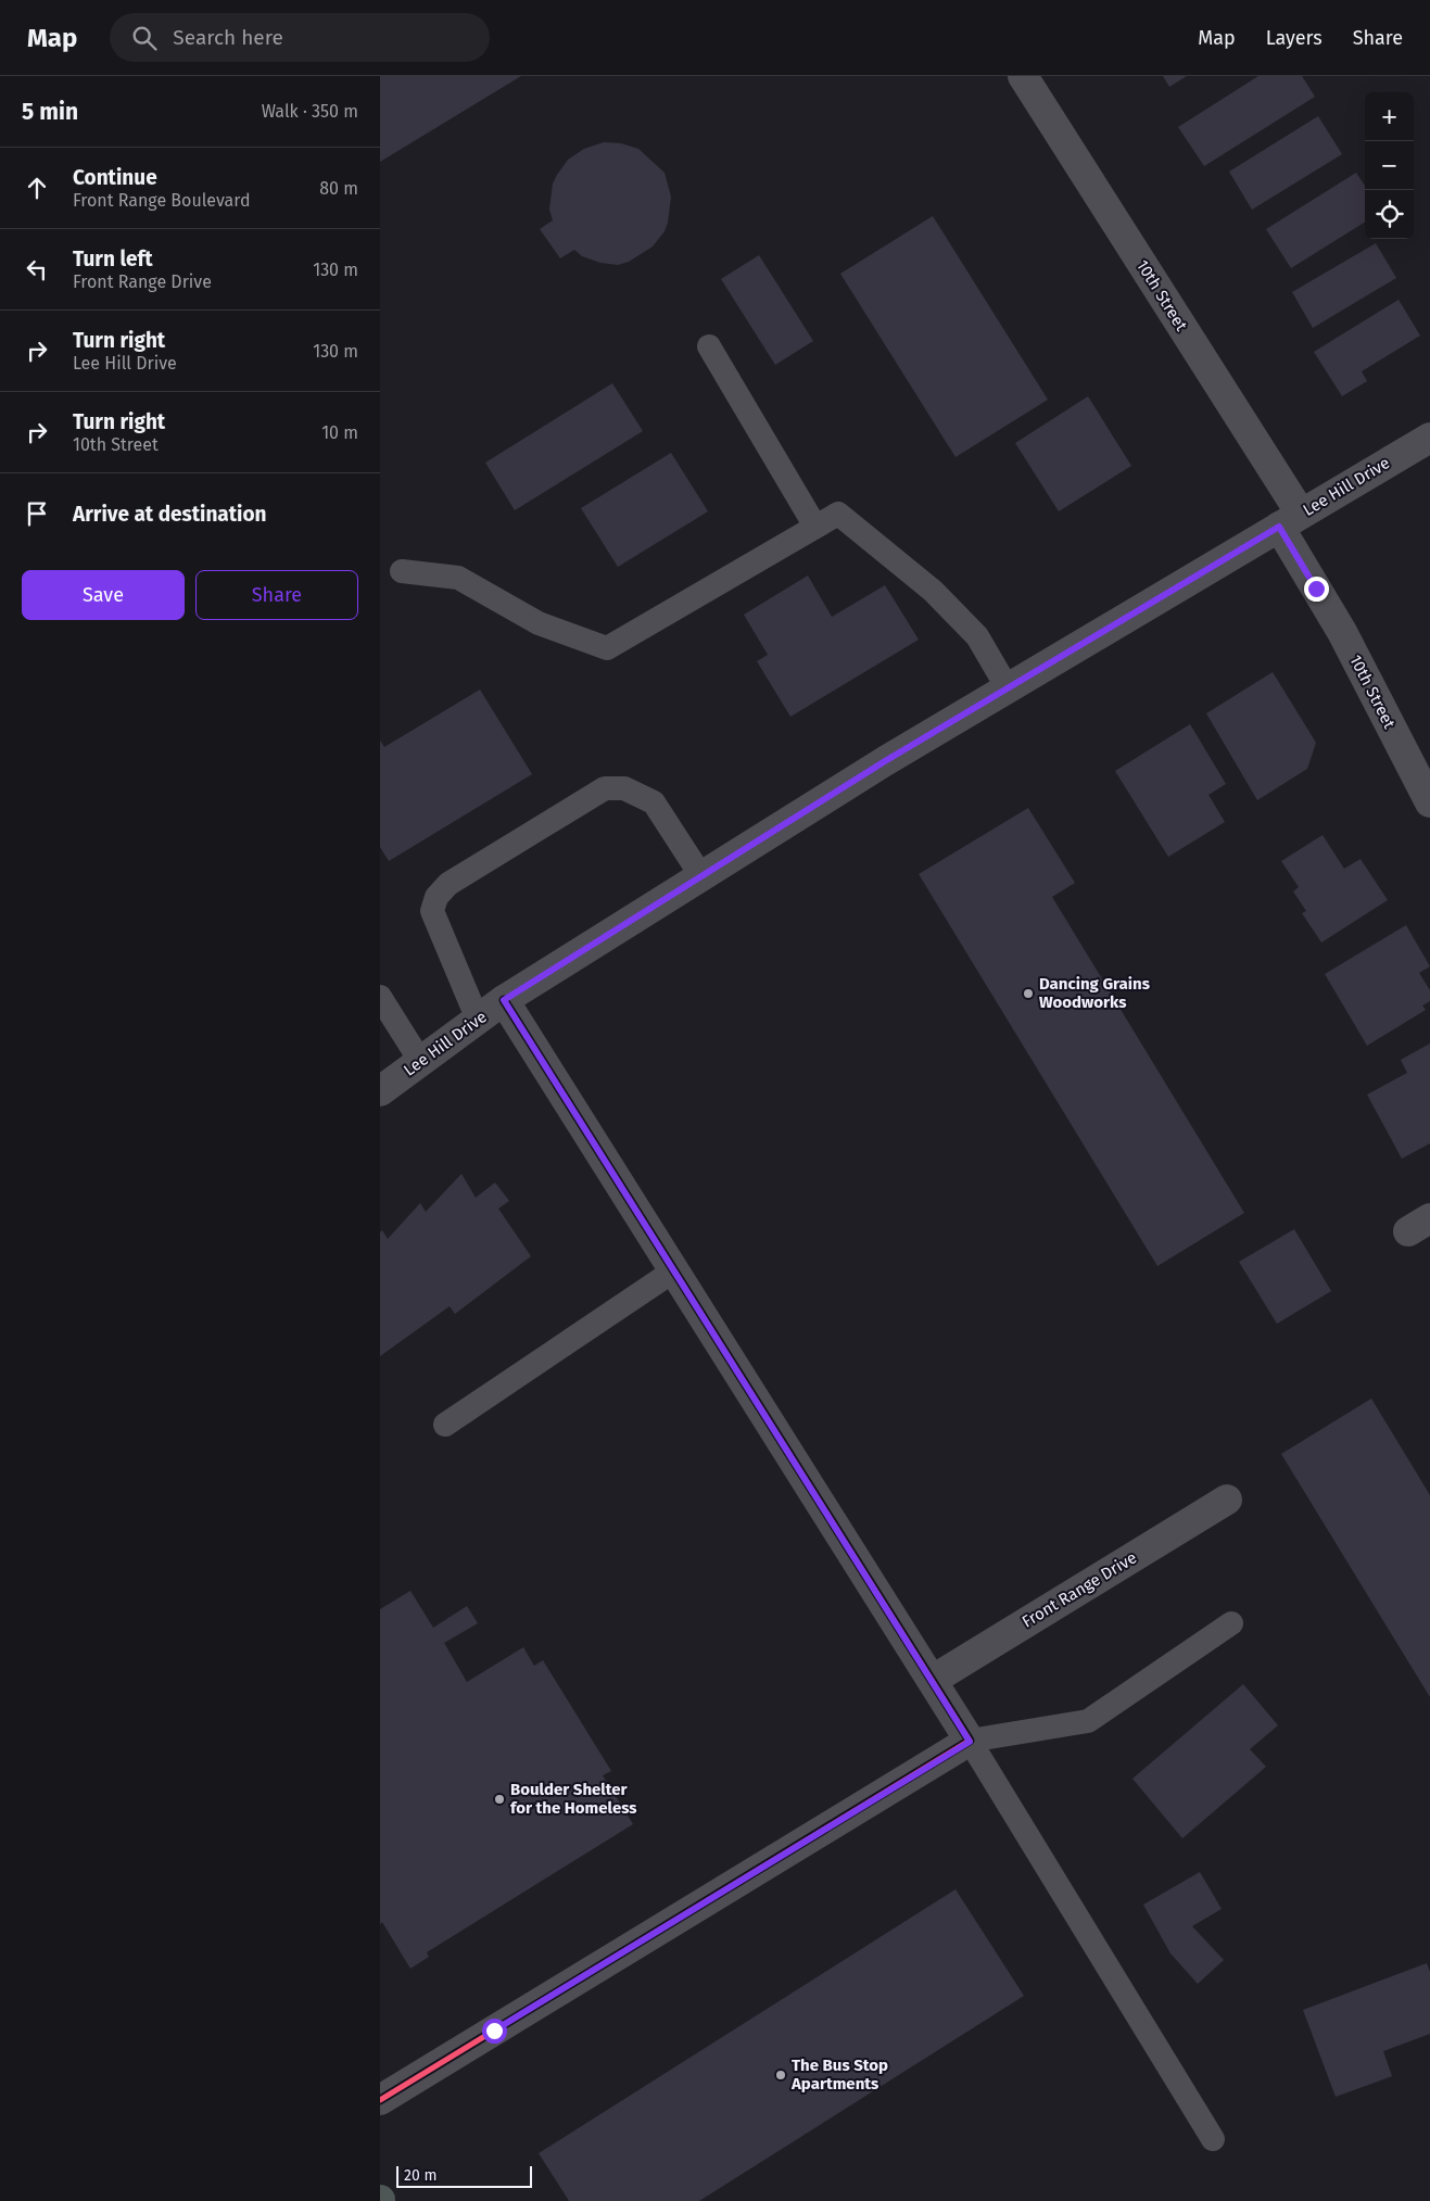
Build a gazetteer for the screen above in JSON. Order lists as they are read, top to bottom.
{
  "streets": {
    "street": ["10th Street", "Lee Hill Drive", "Front Range Drive"]
  },
  "crossings": [
    ["10th Street", "Lee Hill Drive"]
  ],
  "places": ["Dancing Grains Woodworks", "Boulder Shelter for the Homeless", "The Bus Stop Apartments"],
  "scale_bar": "20 m",
  "page": {
    "header": "Map",
    "search": "Search here",
    "nav": ["Map", "Layers", "Share"],
    "heading": ["5 min", "Walk · 350 m"],
    "map_buttons": ["+", "−"],
    "list": [
      ["Continue", "Front Range Boulevard", "80 m"],
      ["Turn left", "Front Range Drive", "130 m"],
      ["Turn right", "Lee Hill Drive", "130 m"],
      ["Turn right", "10th Street", "10 m"],
      "Arrive at destination"
    ],
    "buttons": ["Save", "Share"],
    "scale": "20 m"
  }
}
